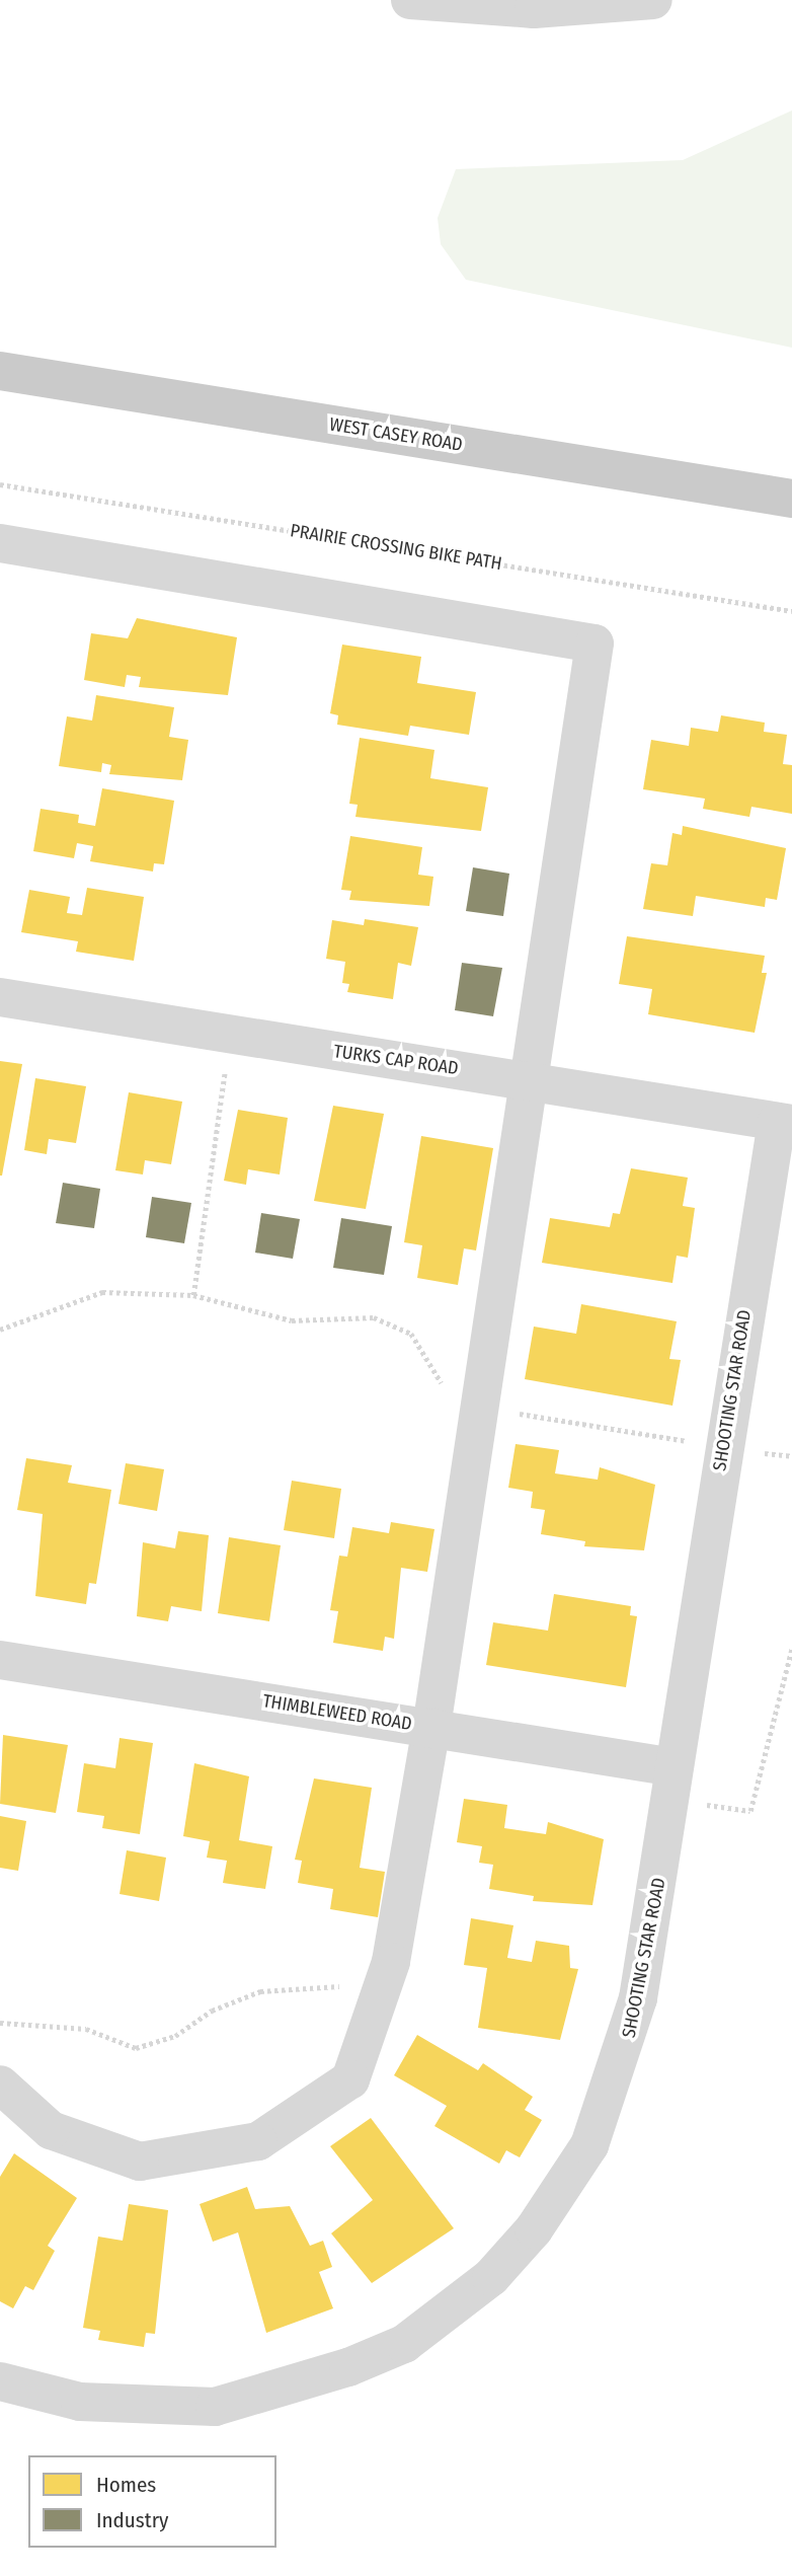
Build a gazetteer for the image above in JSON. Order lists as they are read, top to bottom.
{
  "streets": {
    "main road": ["WEST CASEY ROAD"],
    "street": ["TURKS CAP ROAD", "SHOOTING STAR ROAD", "THIMBLEWEED ROAD"],
    "path": ["PRAIRIE CROSSING BIKE PATH"]
  },
  "crossings": [
    ["TURKS CAP ROAD", "SHOOTING STAR ROAD"],
    ["SHOOTING STAR ROAD", "THIMBLEWEED ROAD"]
  ],
  "legend": ["Homes", "Industry"]
}
